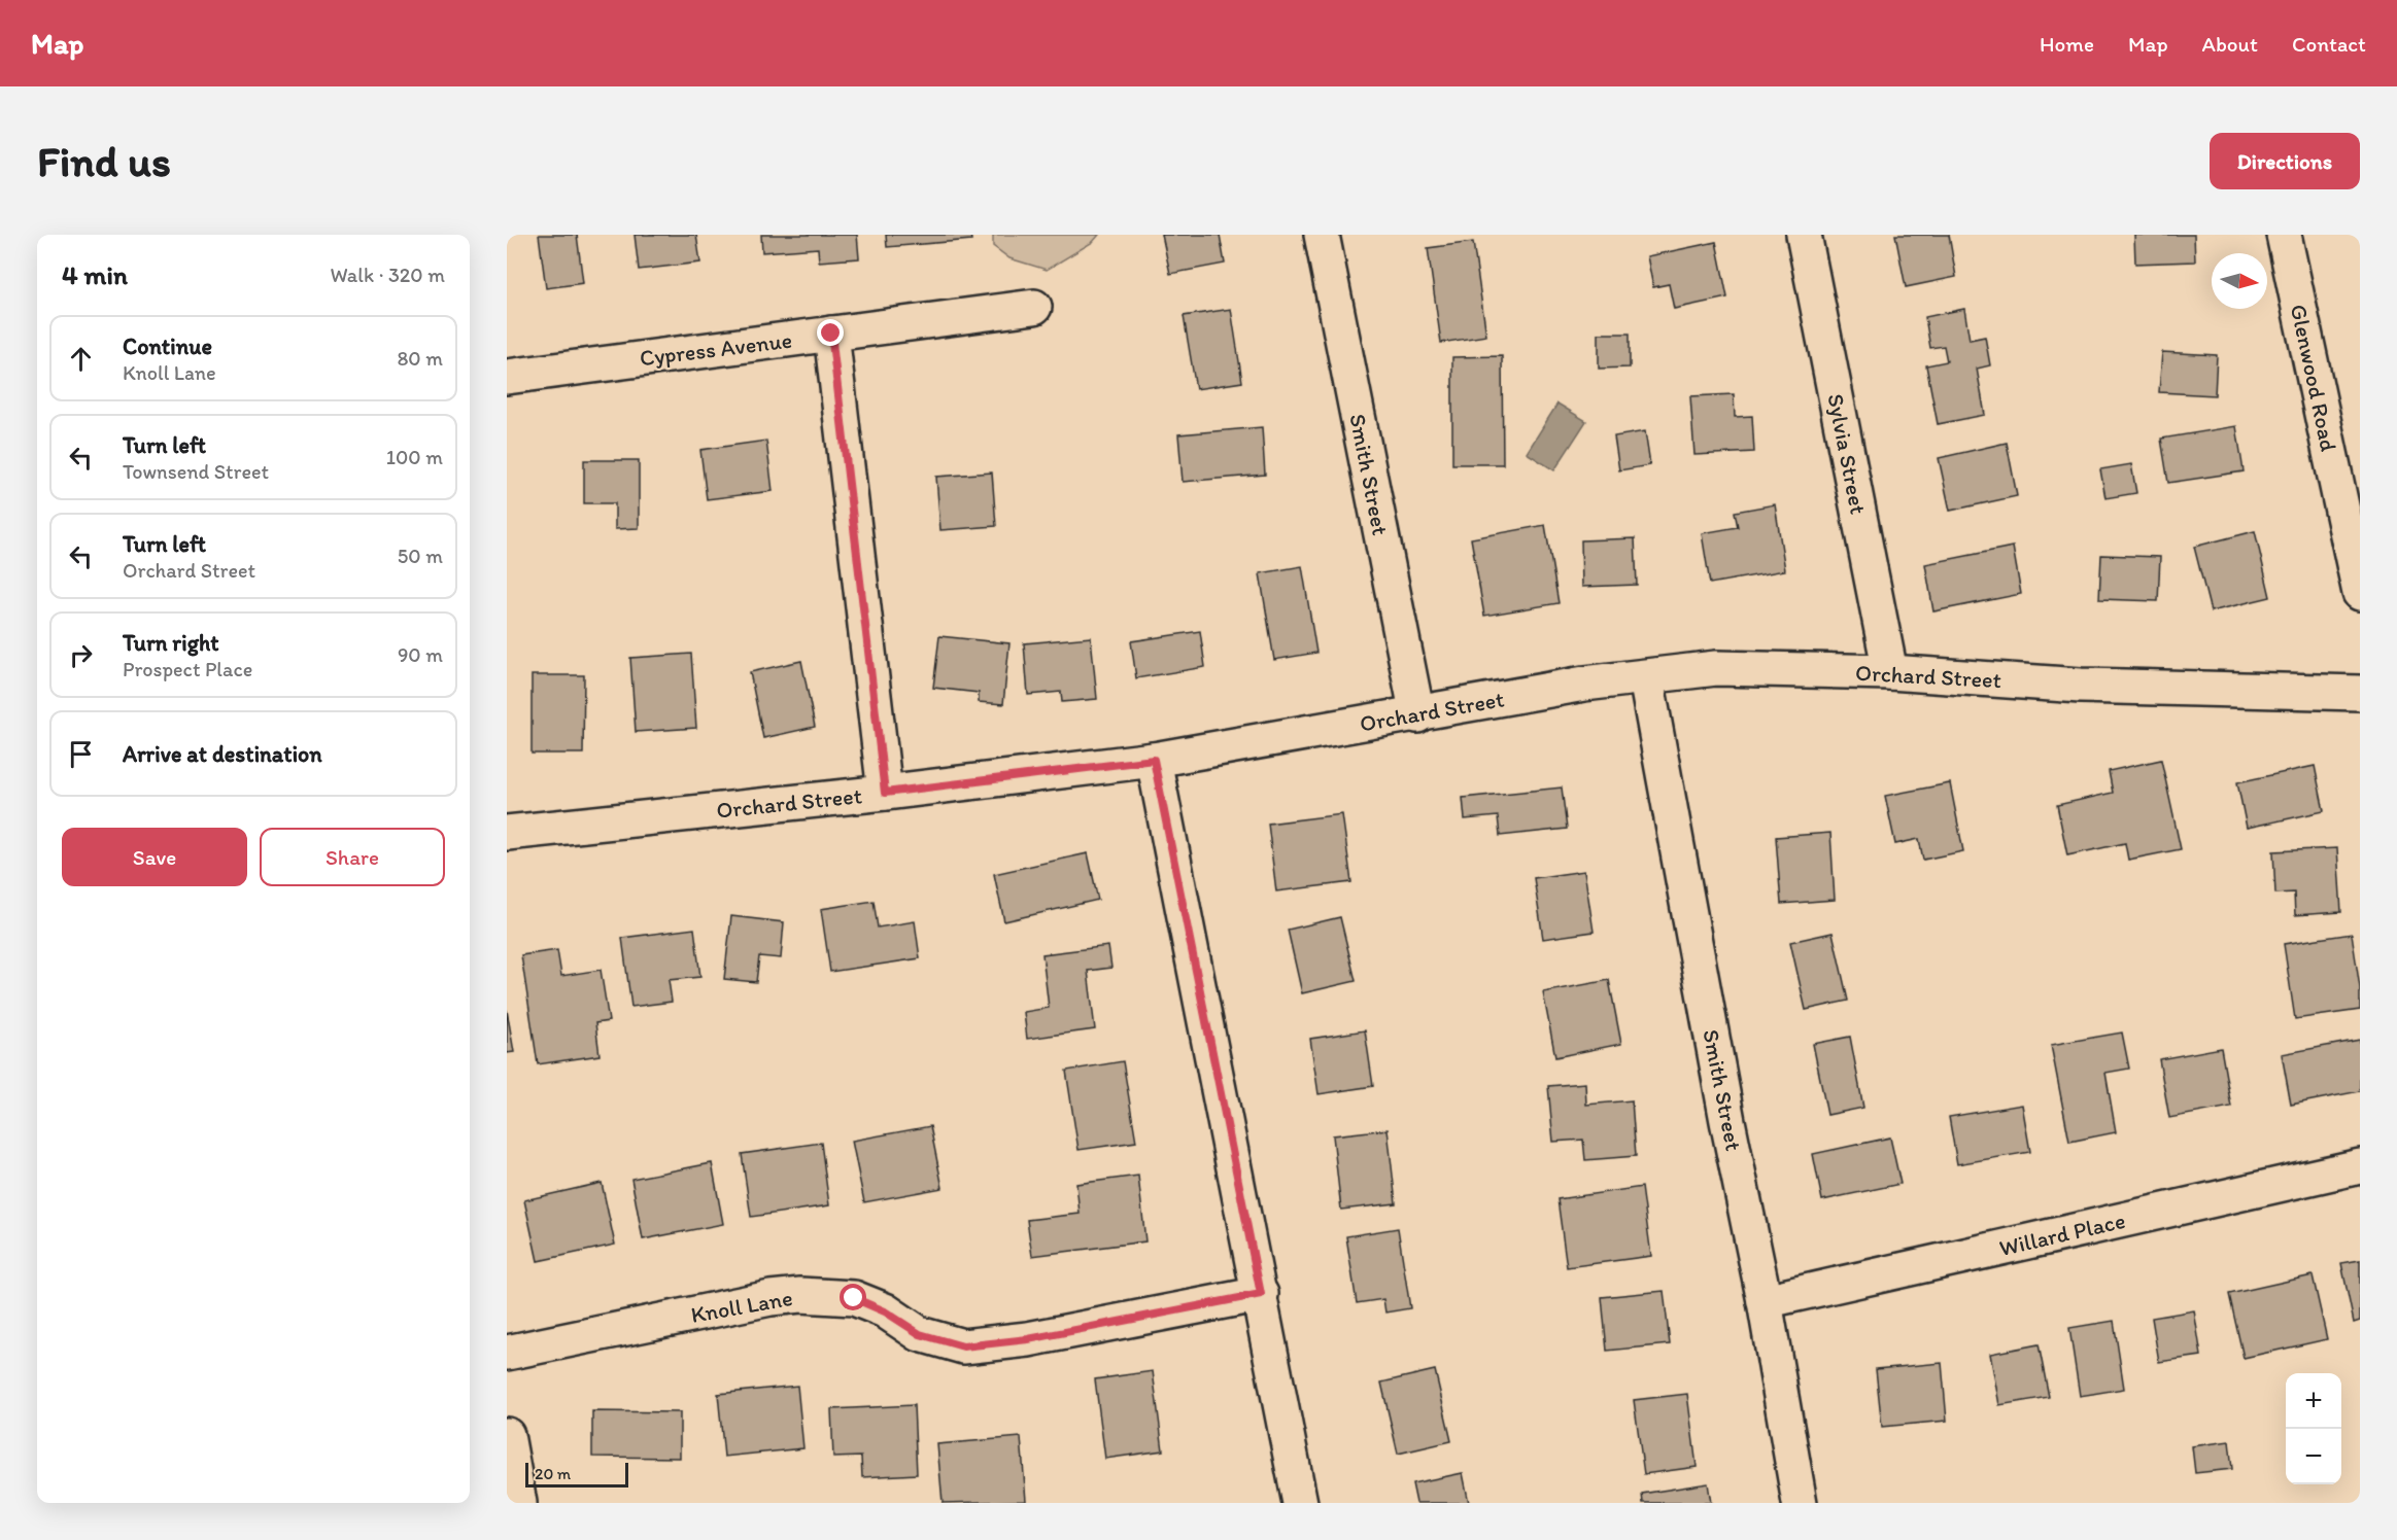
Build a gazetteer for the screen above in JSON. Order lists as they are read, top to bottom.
{
  "streets": {
    "street": [
      "Cypress Avenue",
      "Glenwood Road",
      "Sylvia Street",
      "Smith Street",
      "Orchard Street",
      "Willard Place",
      "Knoll Lane"
    ]
  },
  "crossings": [
    ["Sylvia Street", "Orchard Street"],
    ["Smith Street", "Orchard Street"],
    ["Smith Street", "Willard Place"]
  ],
  "scale_bar": "20 m",
  "north": "right",
  "page": {
    "header": "Map",
    "nav": [
      "Home",
      "Map",
      "About",
      "Contact"
    ],
    "buttons": [
      "Directions",
      ["Save", "Share"]
    ],
    "title": "Find us",
    "heading": ["4 min", "Walk · 320 m"],
    "list": [
      ["Continue", "Knoll Lane", "80 m"],
      ["Turn left", "Townsend Street", "100 m"],
      ["Turn left", "Orchard Street", "50 m"],
      ["Turn right", "Prospect Place", "90 m"],
      "Arrive at destination"
    ],
    "map_buttons": ["+", "−"],
    "scale": "20 m"
  }
}
